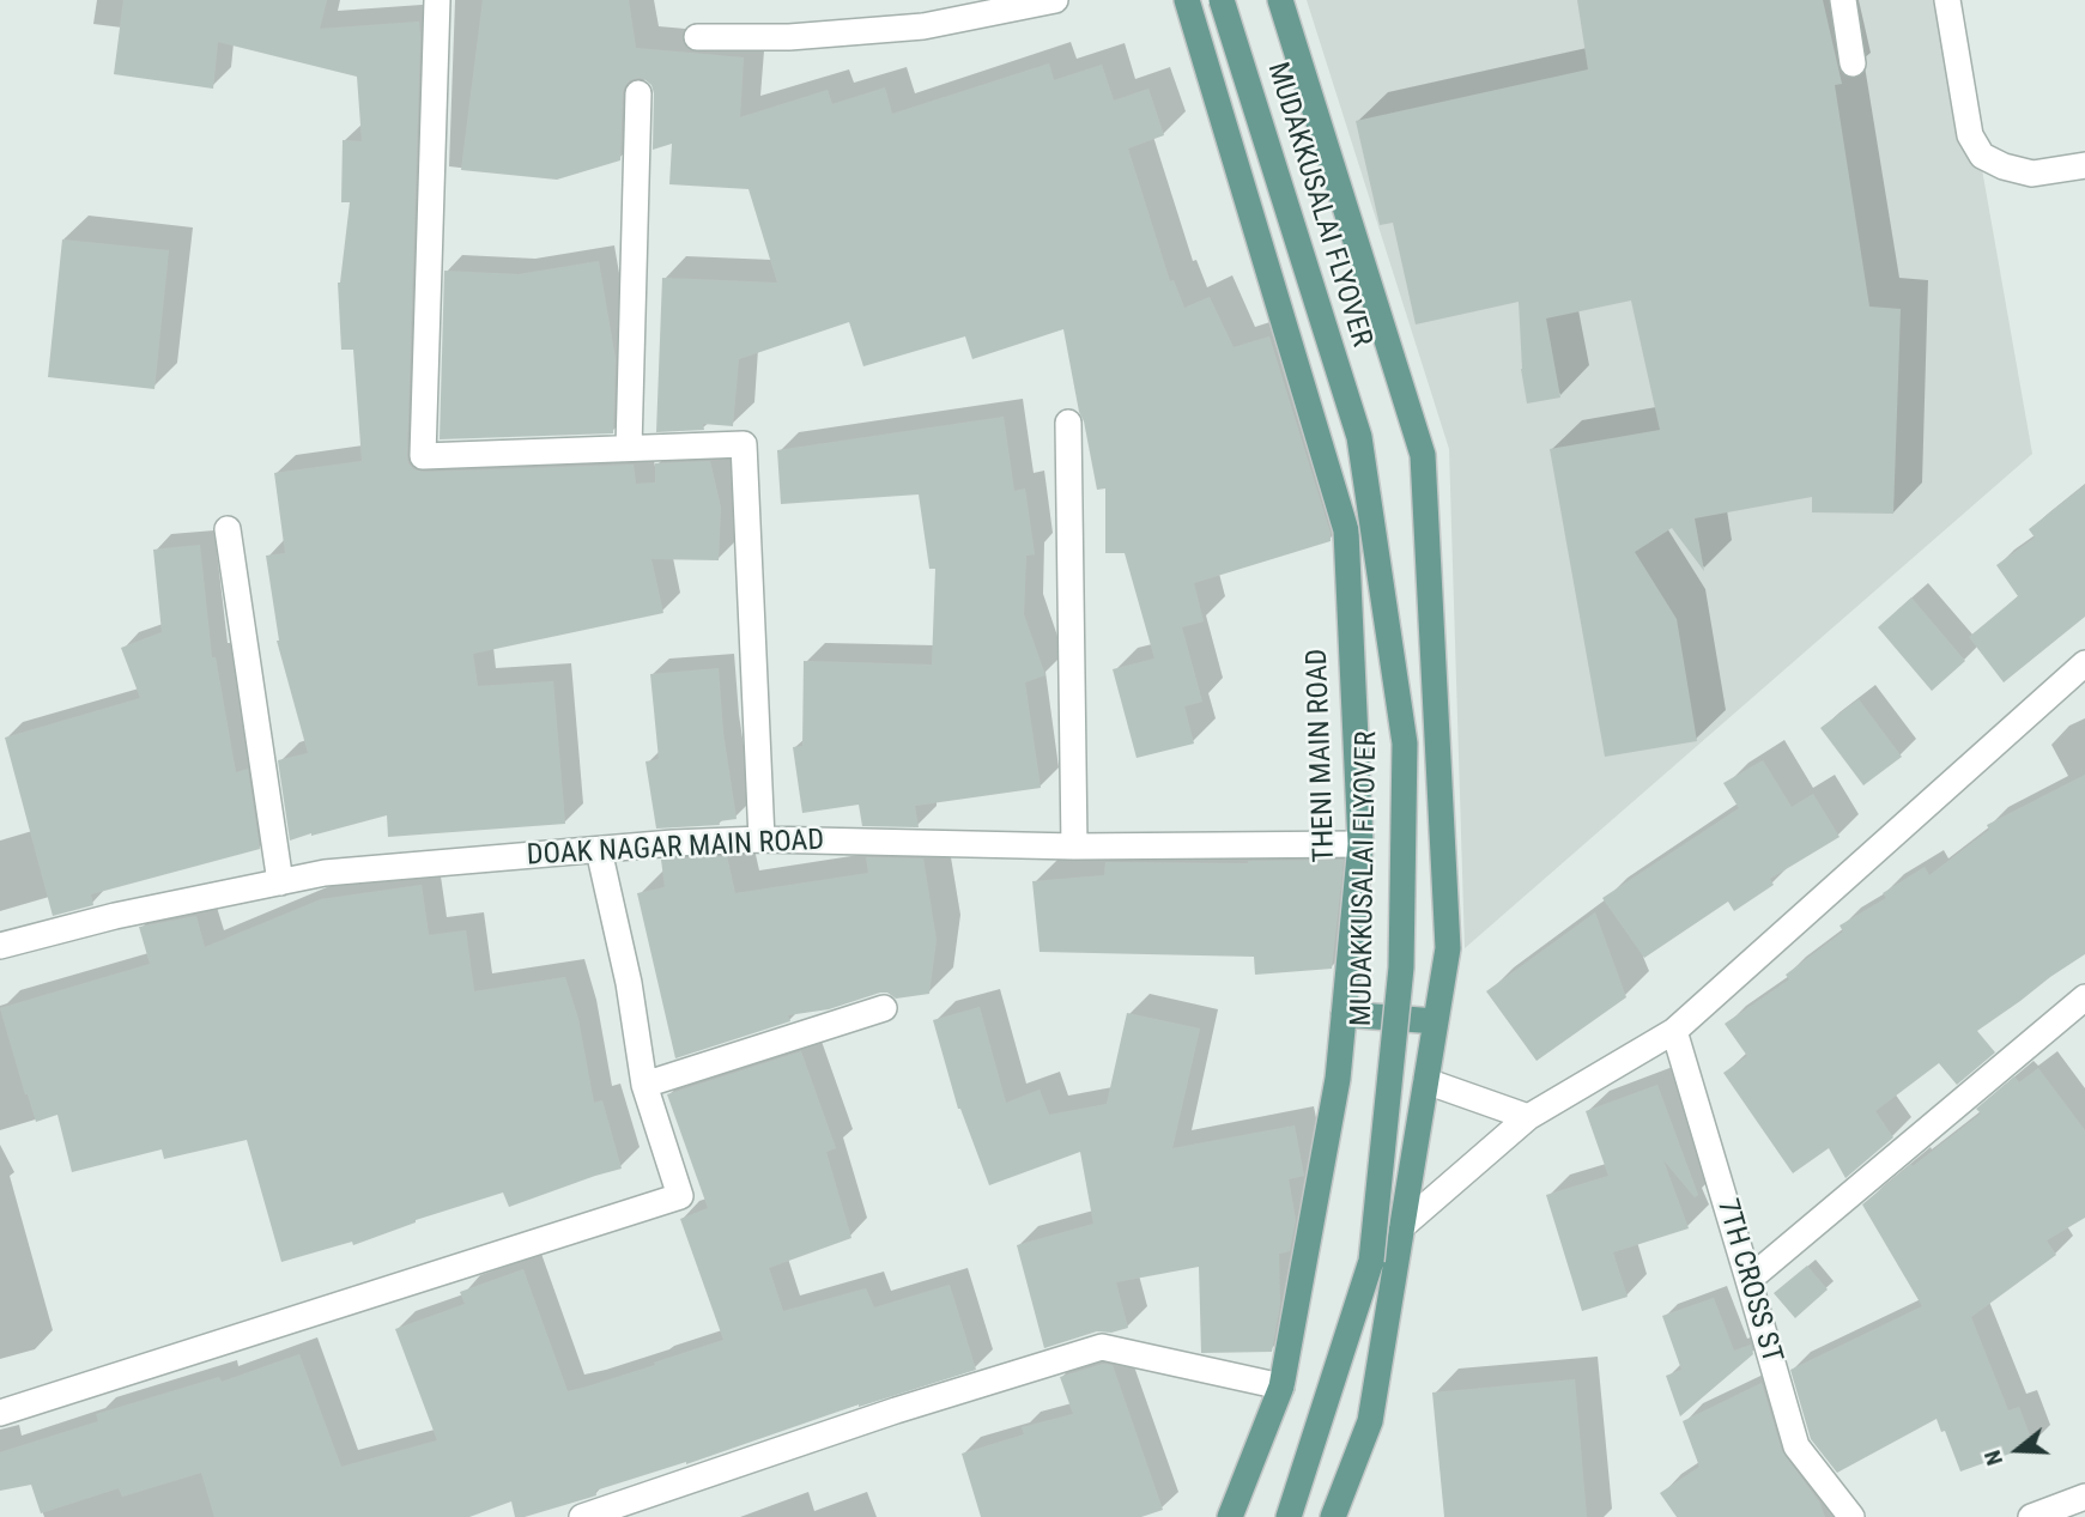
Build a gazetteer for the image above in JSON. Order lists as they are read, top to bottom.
{
  "streets": {
    "main road": ["MUDAKKUSALAI FLYOVER", "THENI MAIN ROAD"],
    "street": ["DOAK NAGAR MAIN ROAD", "7TH CROSS ST"]
  },
  "crossings": [
    ["THENI MAIN ROAD", "DOAK NAGAR MAIN ROAD"]
  ],
  "north": "left"
}
